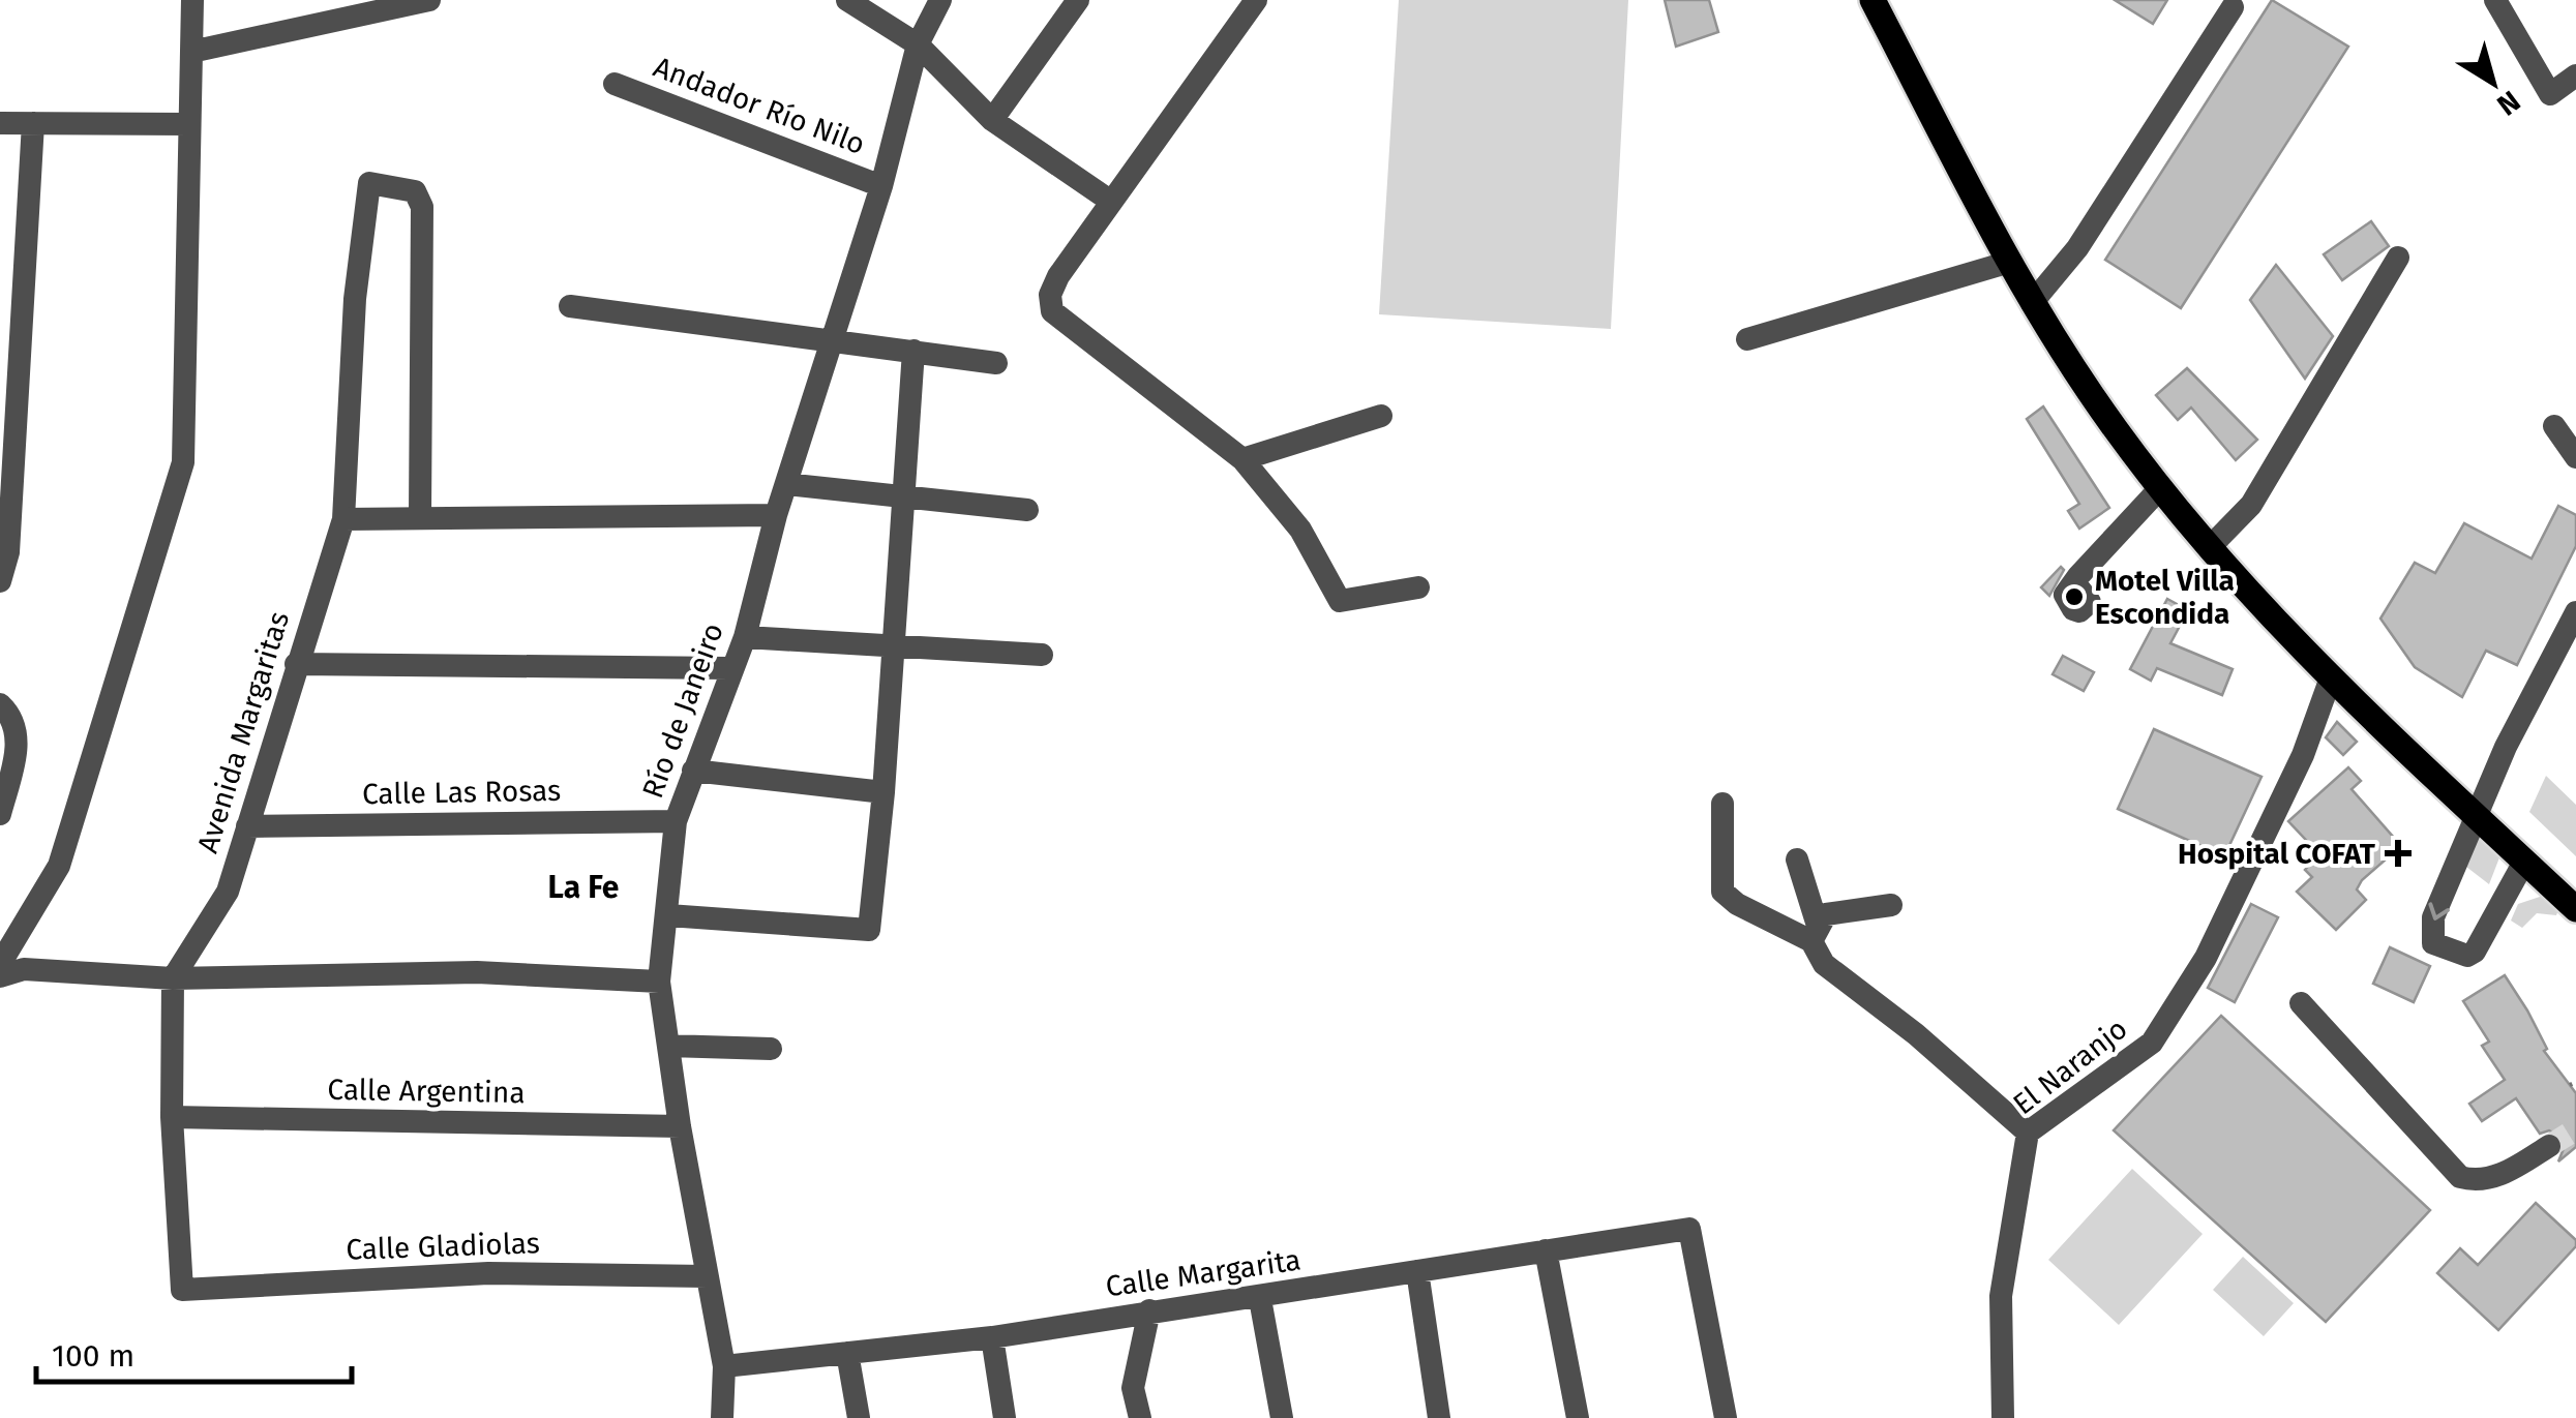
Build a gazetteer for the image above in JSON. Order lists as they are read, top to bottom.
{
  "streets": {
    "street": [
      "Andador Río Nilo",
      "Río de Janeiro",
      "Avenida Margaritas",
      "Calle Las Rosas",
      "El Naranjo",
      "Calle Argentina",
      "Calle Gladiolas",
      "Calle Margarita"
    ]
  },
  "crossings": [
    ["Andador Río Nilo", "Río de Janeiro"],
    ["Río de Janeiro", "Calle Las Rosas"],
    ["Río de Janeiro", "Calle Argentina"],
    ["Río de Janeiro", "Calle Gladiolas"],
    ["Río de Janeiro", "Calle Margarita"],
    ["Avenida Margaritas", "Calle Las Rosas"],
    ["Calle Argentina", "Calle Gladiolas"]
  ],
  "districts": ["La Fe"],
  "places": {
    "other": ["Motel Villa Escondida"],
    "health": ["Hospital COFAT"]
  },
  "scale_bar": "100 m",
  "north": "bottom right"
}
